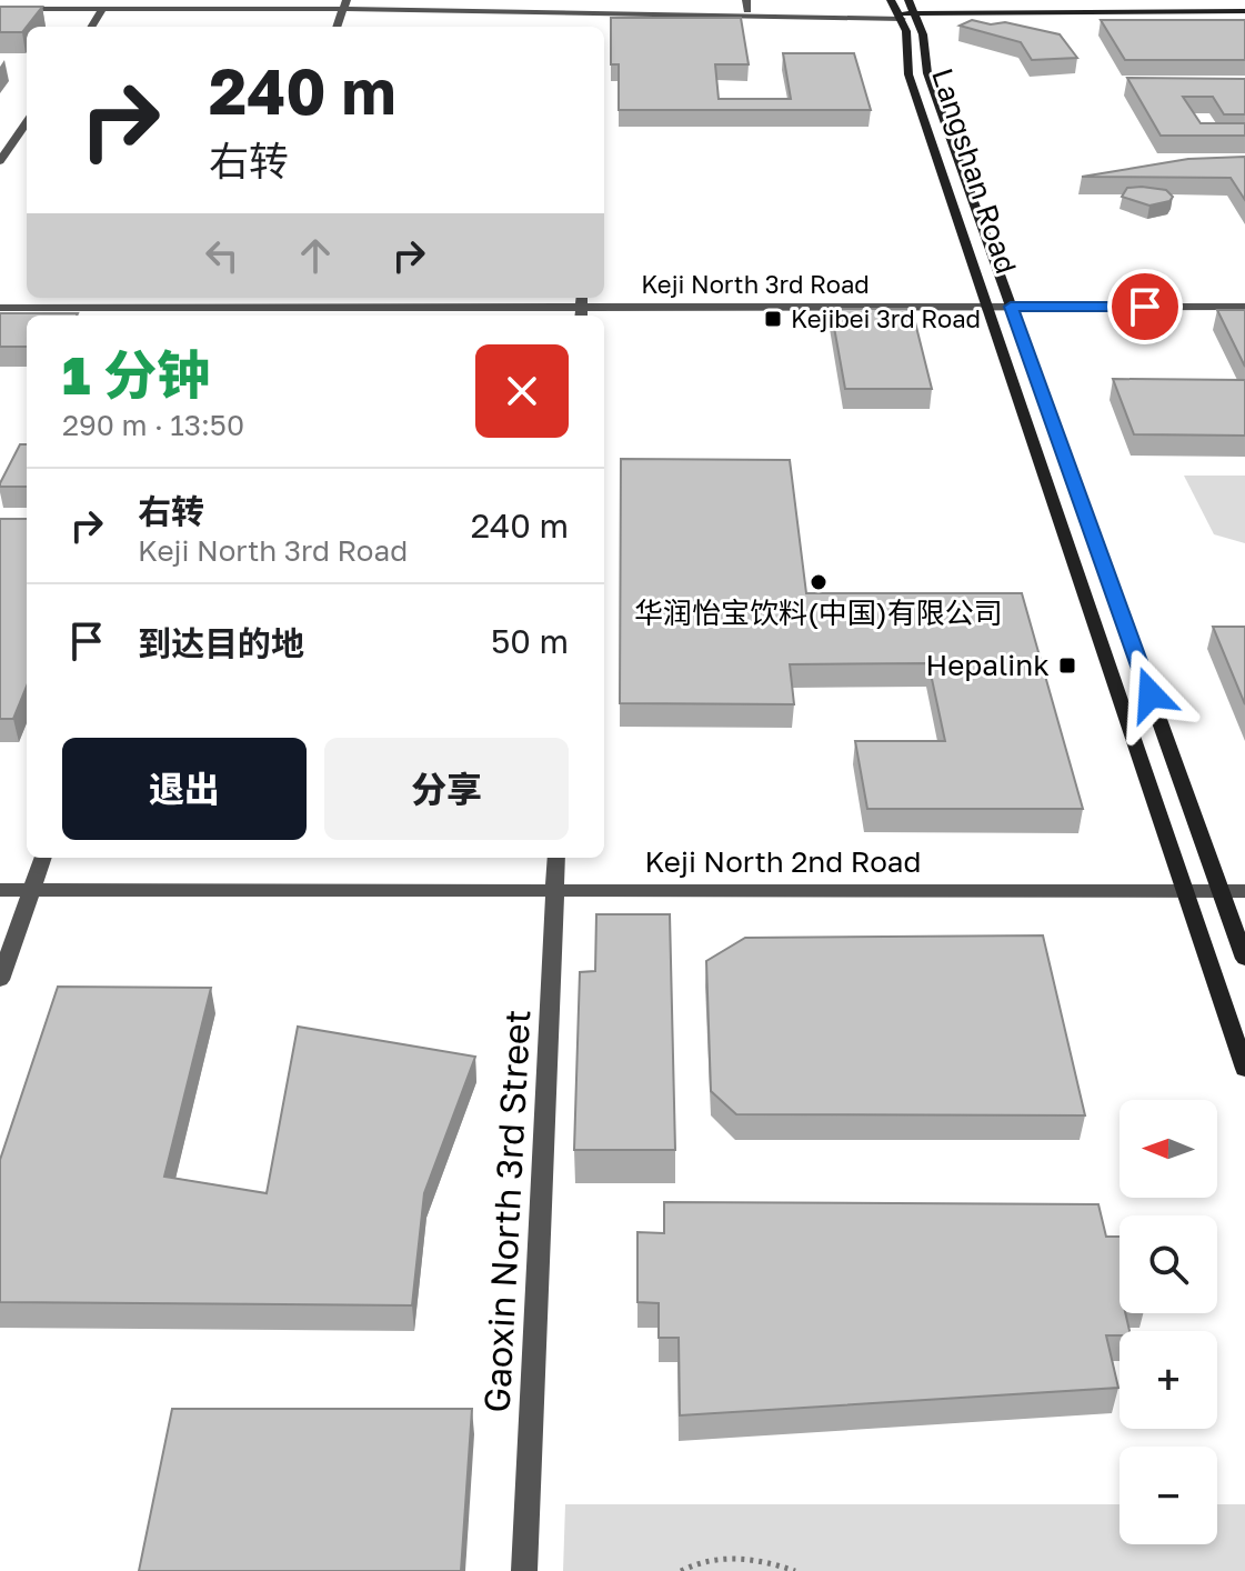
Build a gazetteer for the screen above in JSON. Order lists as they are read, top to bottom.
{
  "streets": {
    "main road": ["Langshan Road"],
    "street": ["Keji North 3rd Road", "Keji North 2nd Road", "Gaoxin North 3rd Street"]
  },
  "crossings": [
    ["Langshan Road", "Keji North 3rd Road"],
    ["Langshan Road", "Keji North 2nd Road"],
    ["Keji North 2nd Road", "Gaoxin North 3rd Street"]
  ],
  "places": {
    "transit": ["Kejibei 3rd Road", "Hepalink"],
    "other": ["华润怡宝饮料(中国)有限公司"]
  },
  "north": "left",
  "page": {
    "turn": ["240 m", "右转"],
    "heading": ["1 分钟", "290 m · 13:50"],
    "list": [
      {
        "name": "右转",
        "note": "Keji North 3rd Road",
        "value": "240 m"
      },
      {
        "name": "到达目的地",
        "value": "50 m"
      }
    ],
    "buttons": ["退出", "分享"],
    "map_buttons": ["+", "−"]
  }
}
